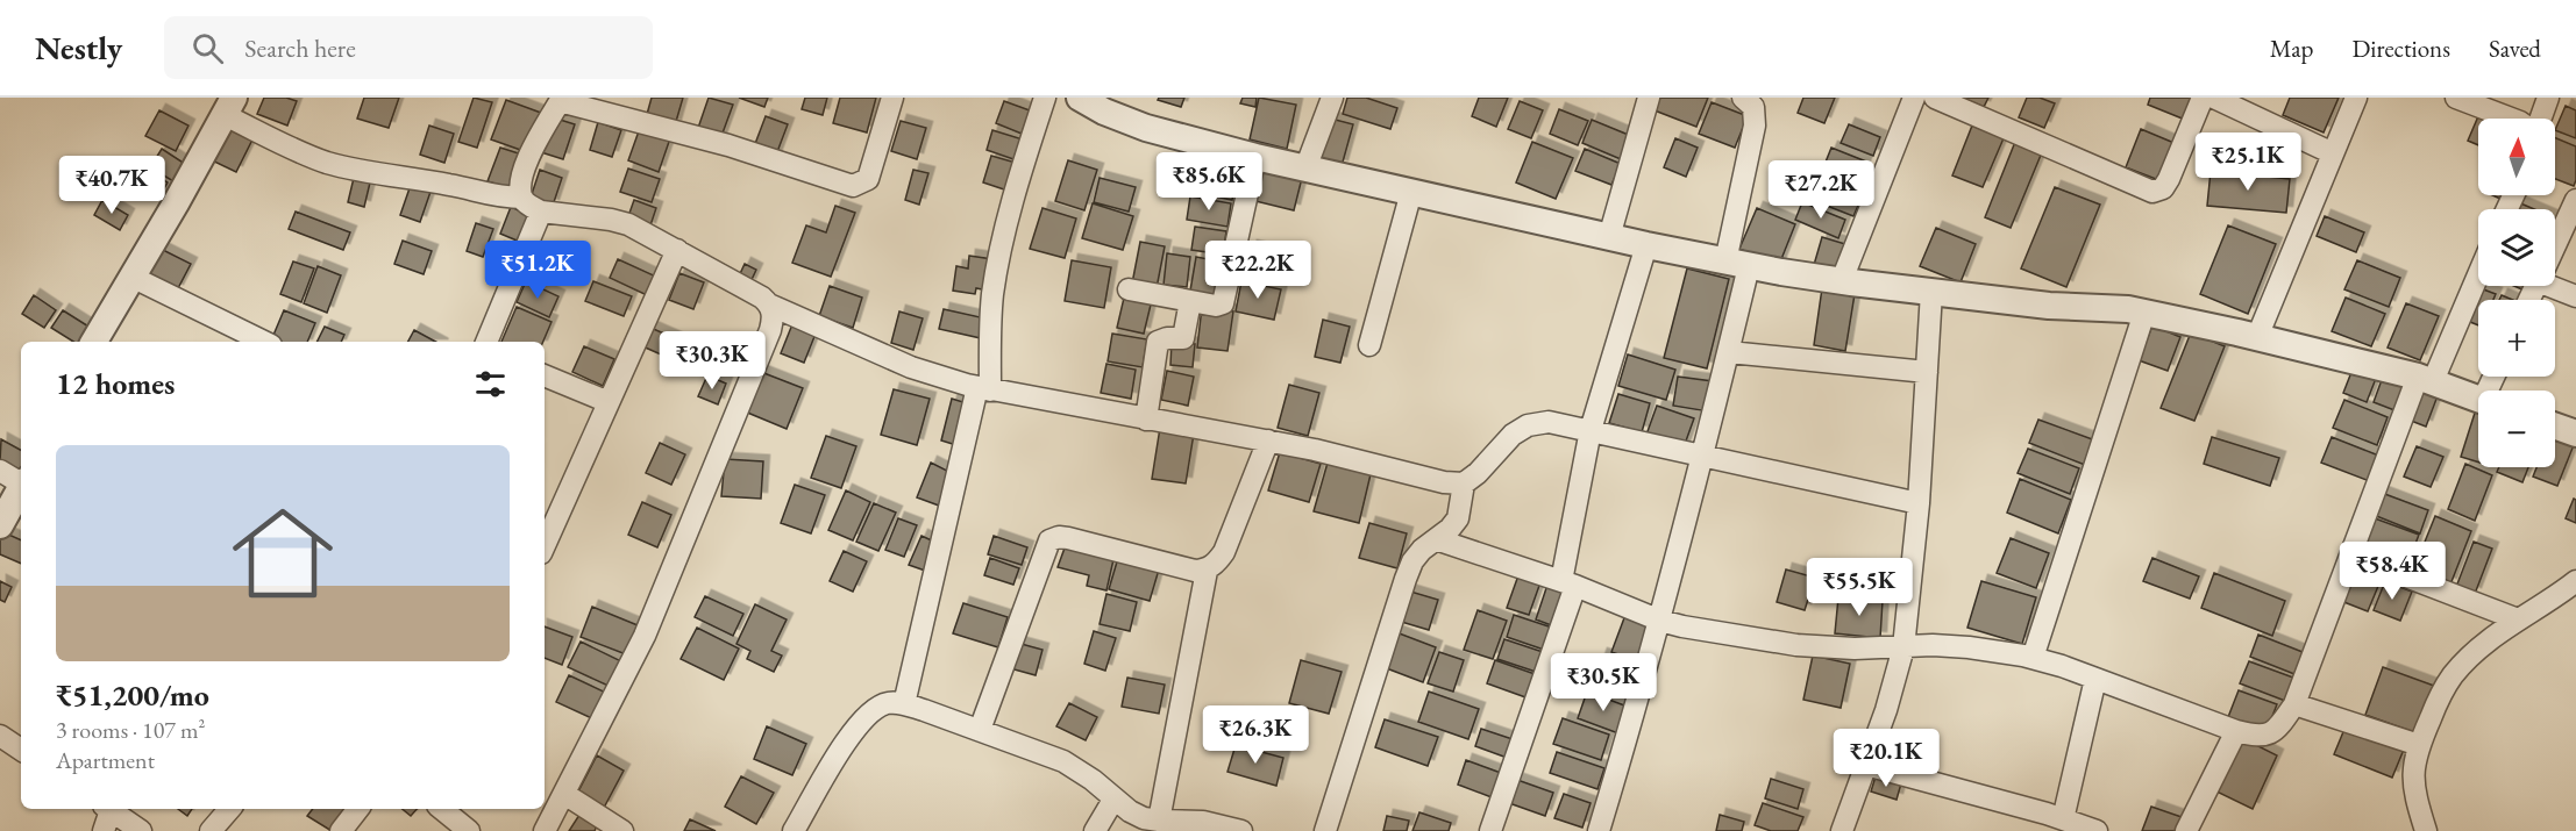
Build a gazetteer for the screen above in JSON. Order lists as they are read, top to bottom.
{
  "north": "top",
  "page": {
    "header": "Nestly",
    "search": "Search here",
    "nav": ["Map", "Directions", "Saved"],
    "map_buttons": ["+", "−"],
    "price": [
      "₹25.1K",
      "₹85.6K",
      "₹40.7K",
      "₹27.2K",
      "₹51.2K",
      "₹22.2K",
      "₹30.3K",
      "₹58.4K",
      "₹55.5K",
      "₹30.5K",
      "₹26.3K",
      "₹20.1K"
    ],
    "heading": "12 homes",
    "list": [
      {
        "name": "₹51,200/mo",
        "note": "3 rooms · 107 m² · Apartment"
      }
    ]
  }
}
